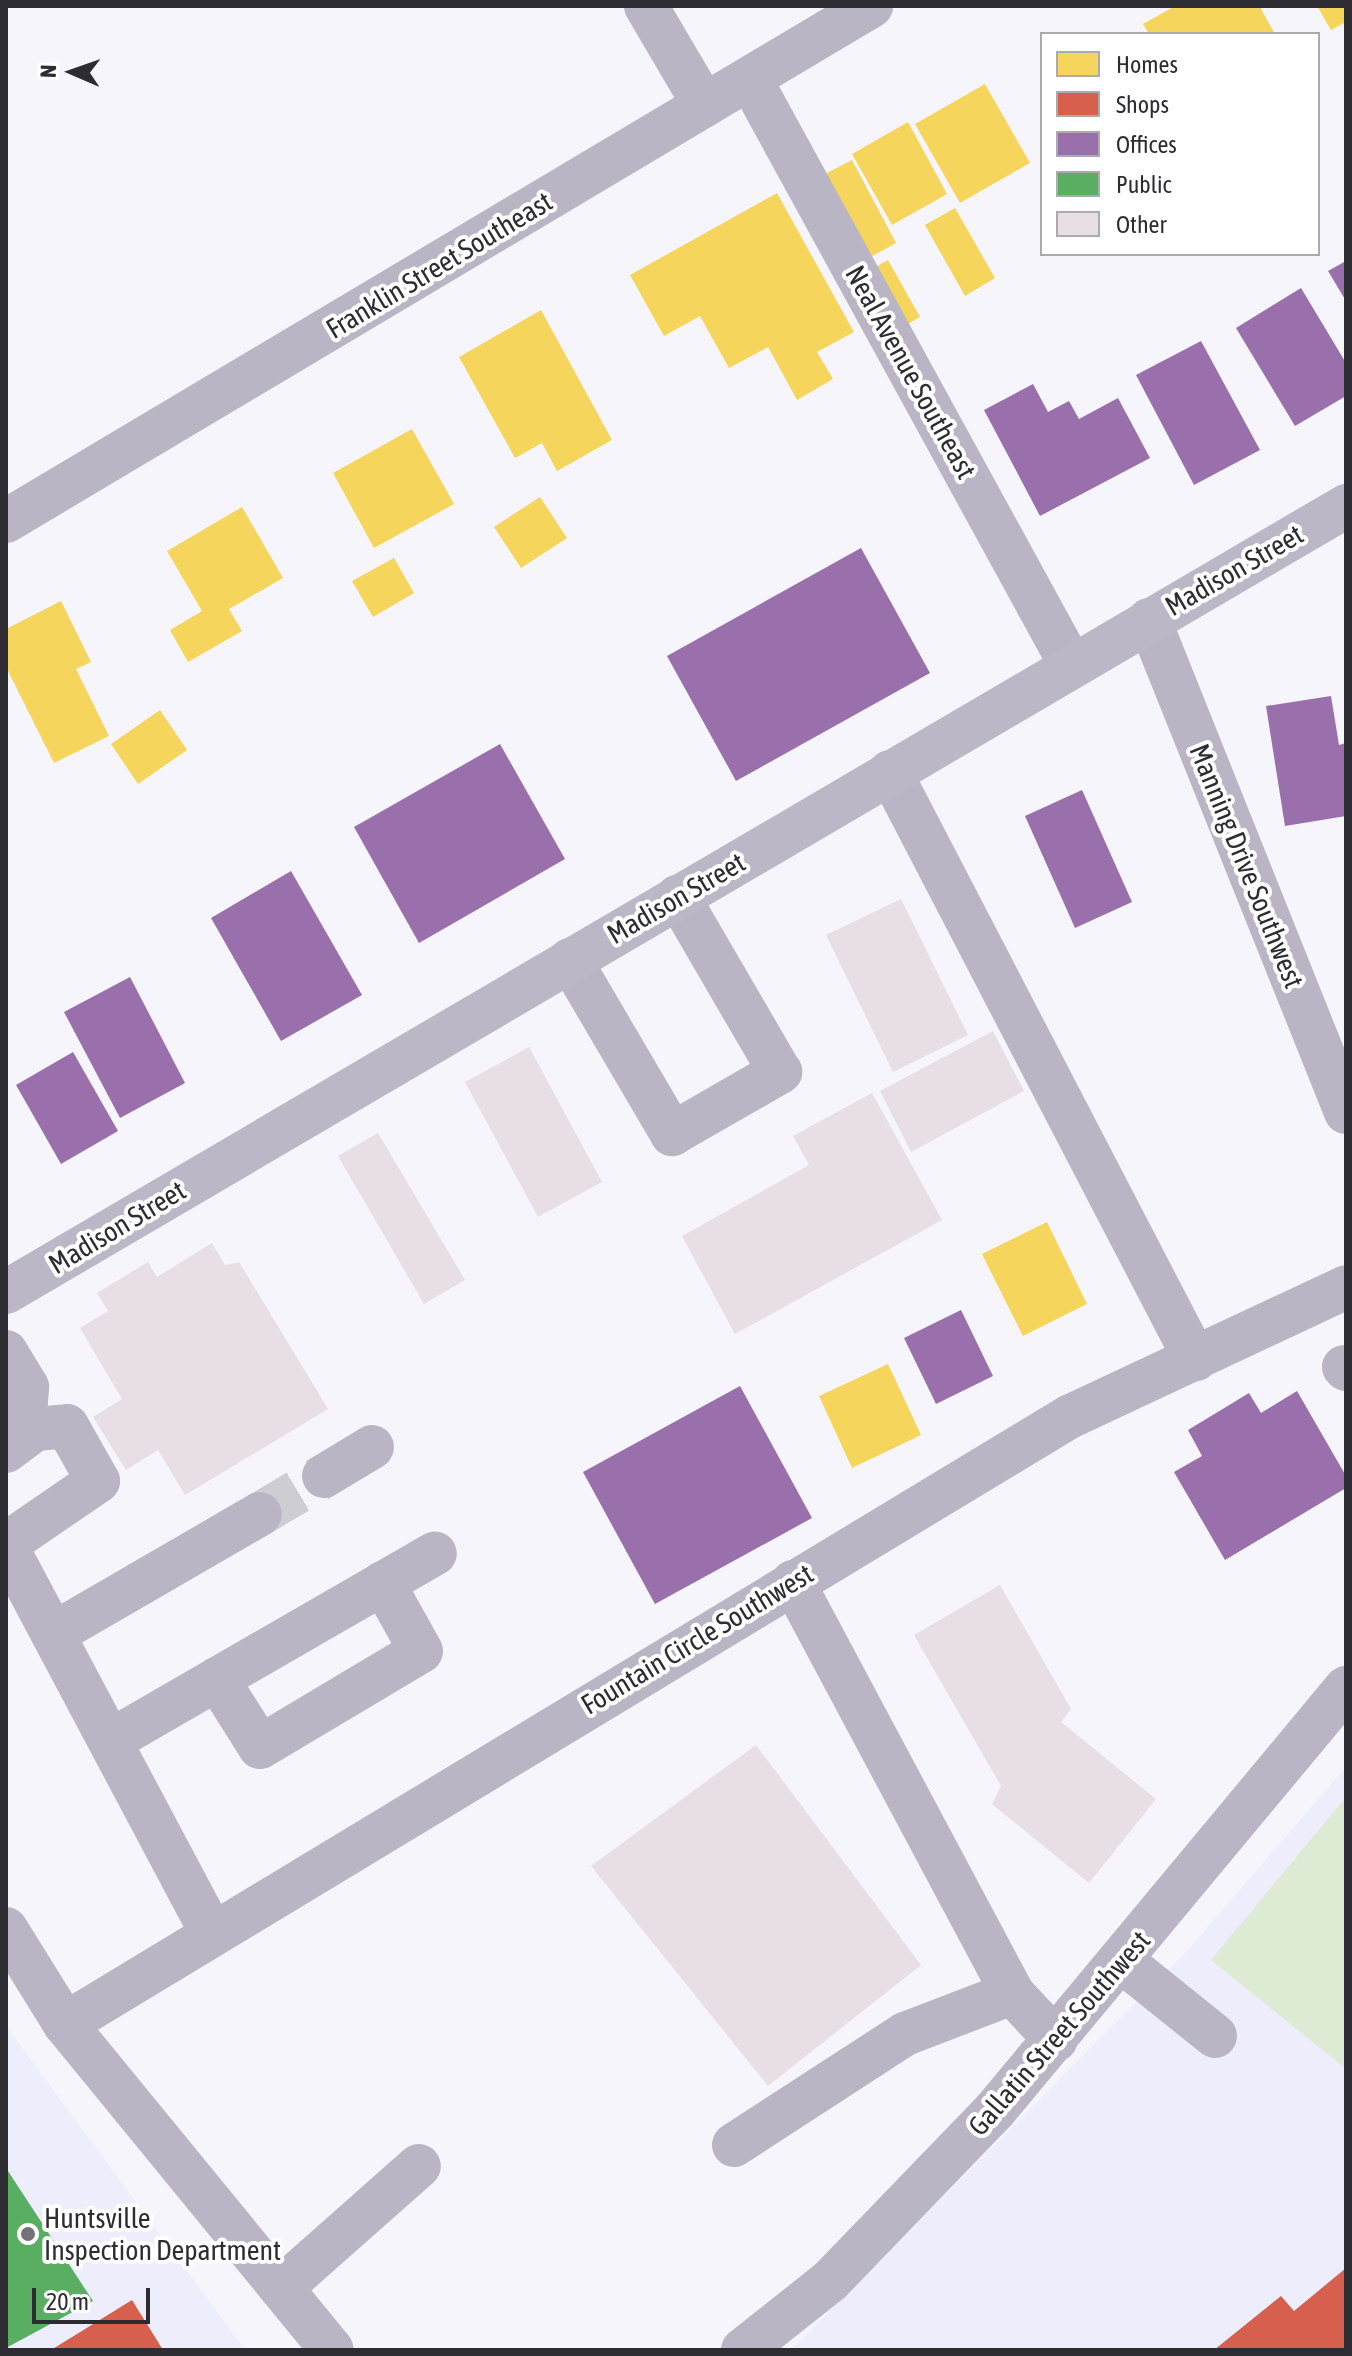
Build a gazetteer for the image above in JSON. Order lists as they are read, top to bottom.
{
  "streets": {
    "main road": ["Madison Street"],
    "street": [
      "Franklin Street Southeast",
      "Neal Avenue Southeast",
      "Manning Drive Southwest",
      "Fountain Circle Southwest",
      "Gallatin Street Southwest"
    ]
  },
  "crossings": [
    ["Franklin Street Southeast", "Neal Avenue Southeast"],
    ["Neal Avenue Southeast", "Madison Street"],
    ["Madison Street", "Manning Drive Southwest"]
  ],
  "places": ["Huntsville Inspection Department"],
  "legend": [
    "Homes",
    "Shops",
    "Offices",
    "Public",
    "Other"
  ],
  "scale_bar": "20 m",
  "north": "left"
}
